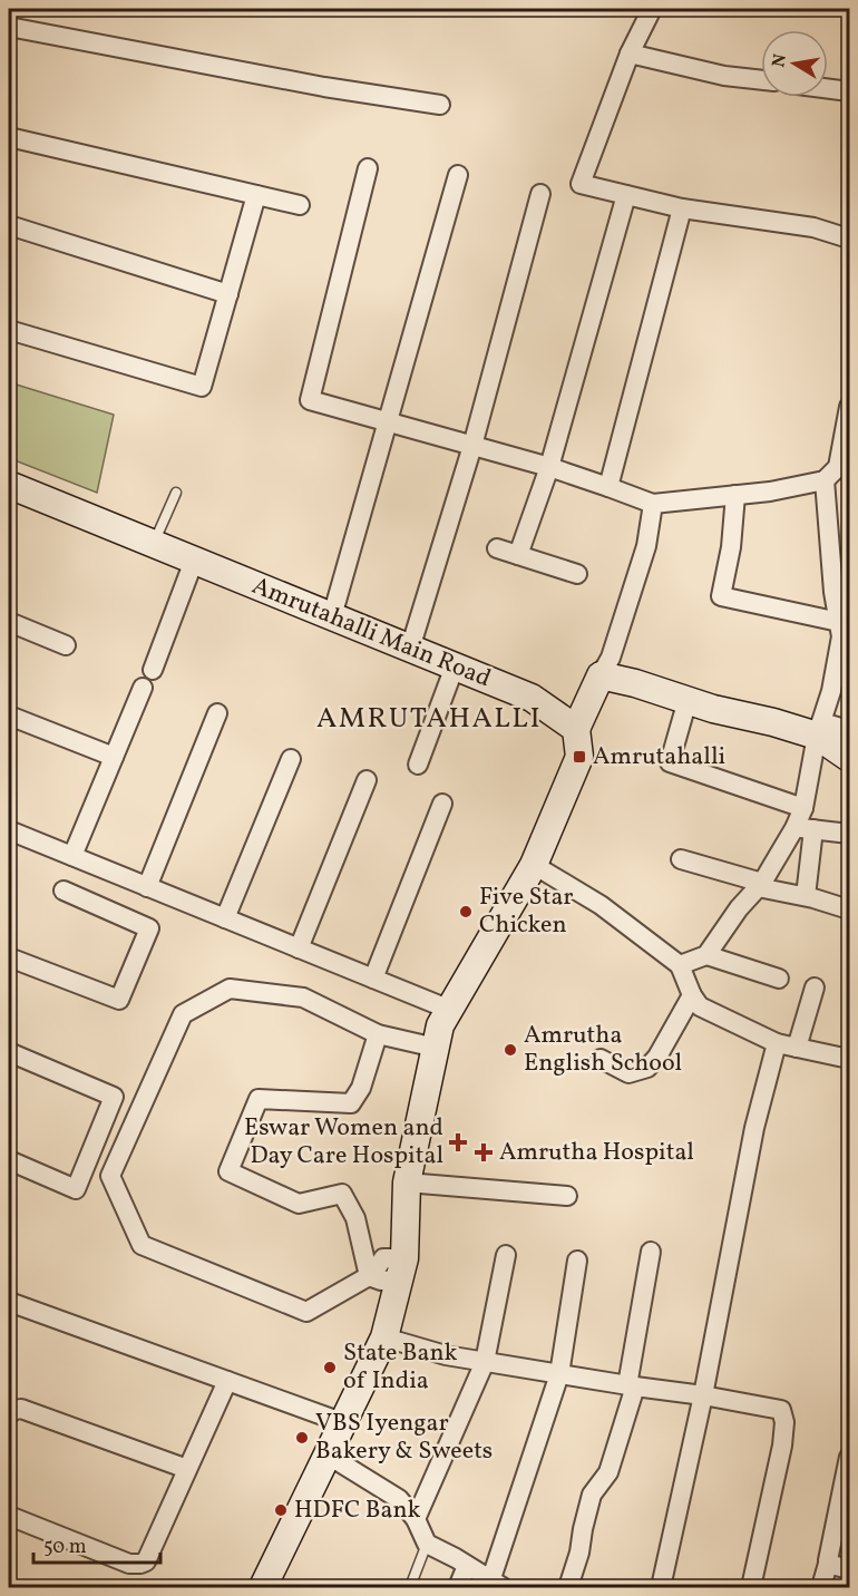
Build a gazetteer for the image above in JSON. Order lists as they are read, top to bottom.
{
  "streets": {
    "street": ["Amrutahalli Main Road"]
  },
  "districts": ["AMRUTAHALLI"],
  "places": {
    "transit": ["Amrutahalli"],
    "other": [
      "Five Star Chicken",
      "Amrutha English School",
      "State Bank of India",
      "VBS Iyengar Bakery & Sweets",
      "HDFC Bank"
    ],
    "health": ["Eswar Women and Day Care Hospital", "Amrutha Hospital"]
  },
  "scale_bar": "50 m",
  "north": "left"
}
